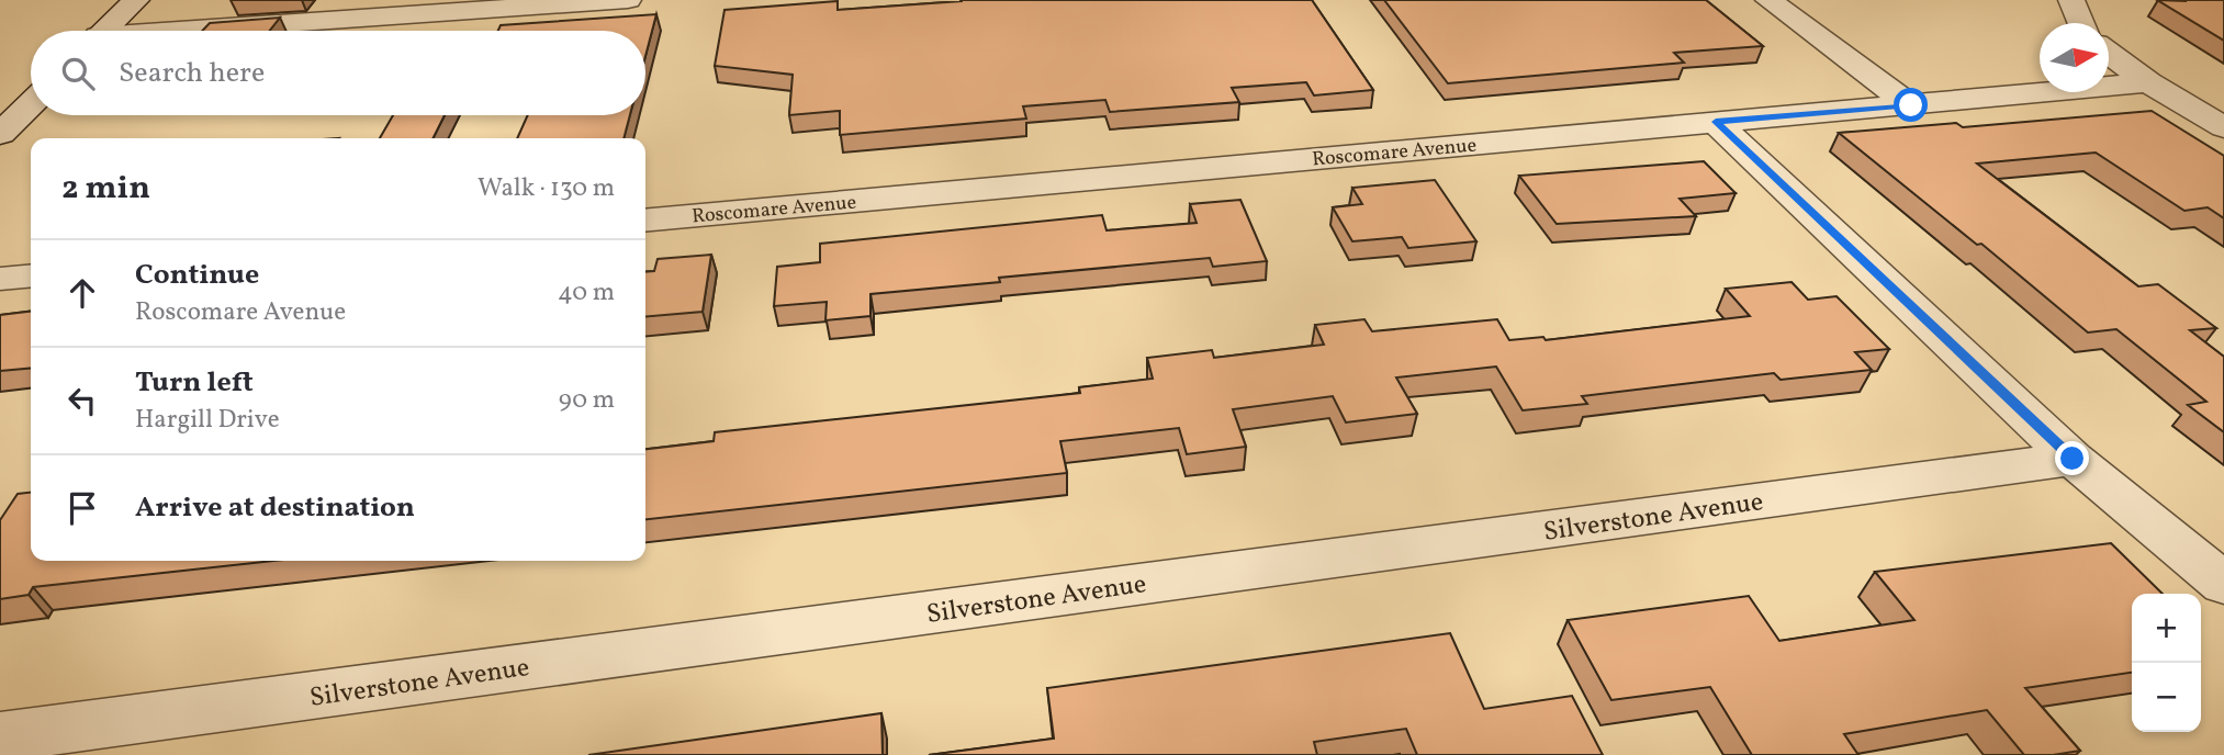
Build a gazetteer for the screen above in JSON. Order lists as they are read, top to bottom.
{
  "streets": {
    "street": ["Roscomare Avenue", "Silverstone Avenue"]
  },
  "north": "right",
  "page": {
    "search": "Search here",
    "heading": ["2 min", "Walk · 130 m"],
    "list": [
      ["Continue", "Roscomare Avenue", "40 m"],
      ["Turn left", "Hargill Drive", "90 m"],
      "Arrive at destination"
    ],
    "map_buttons": ["+", "−"]
  }
}
